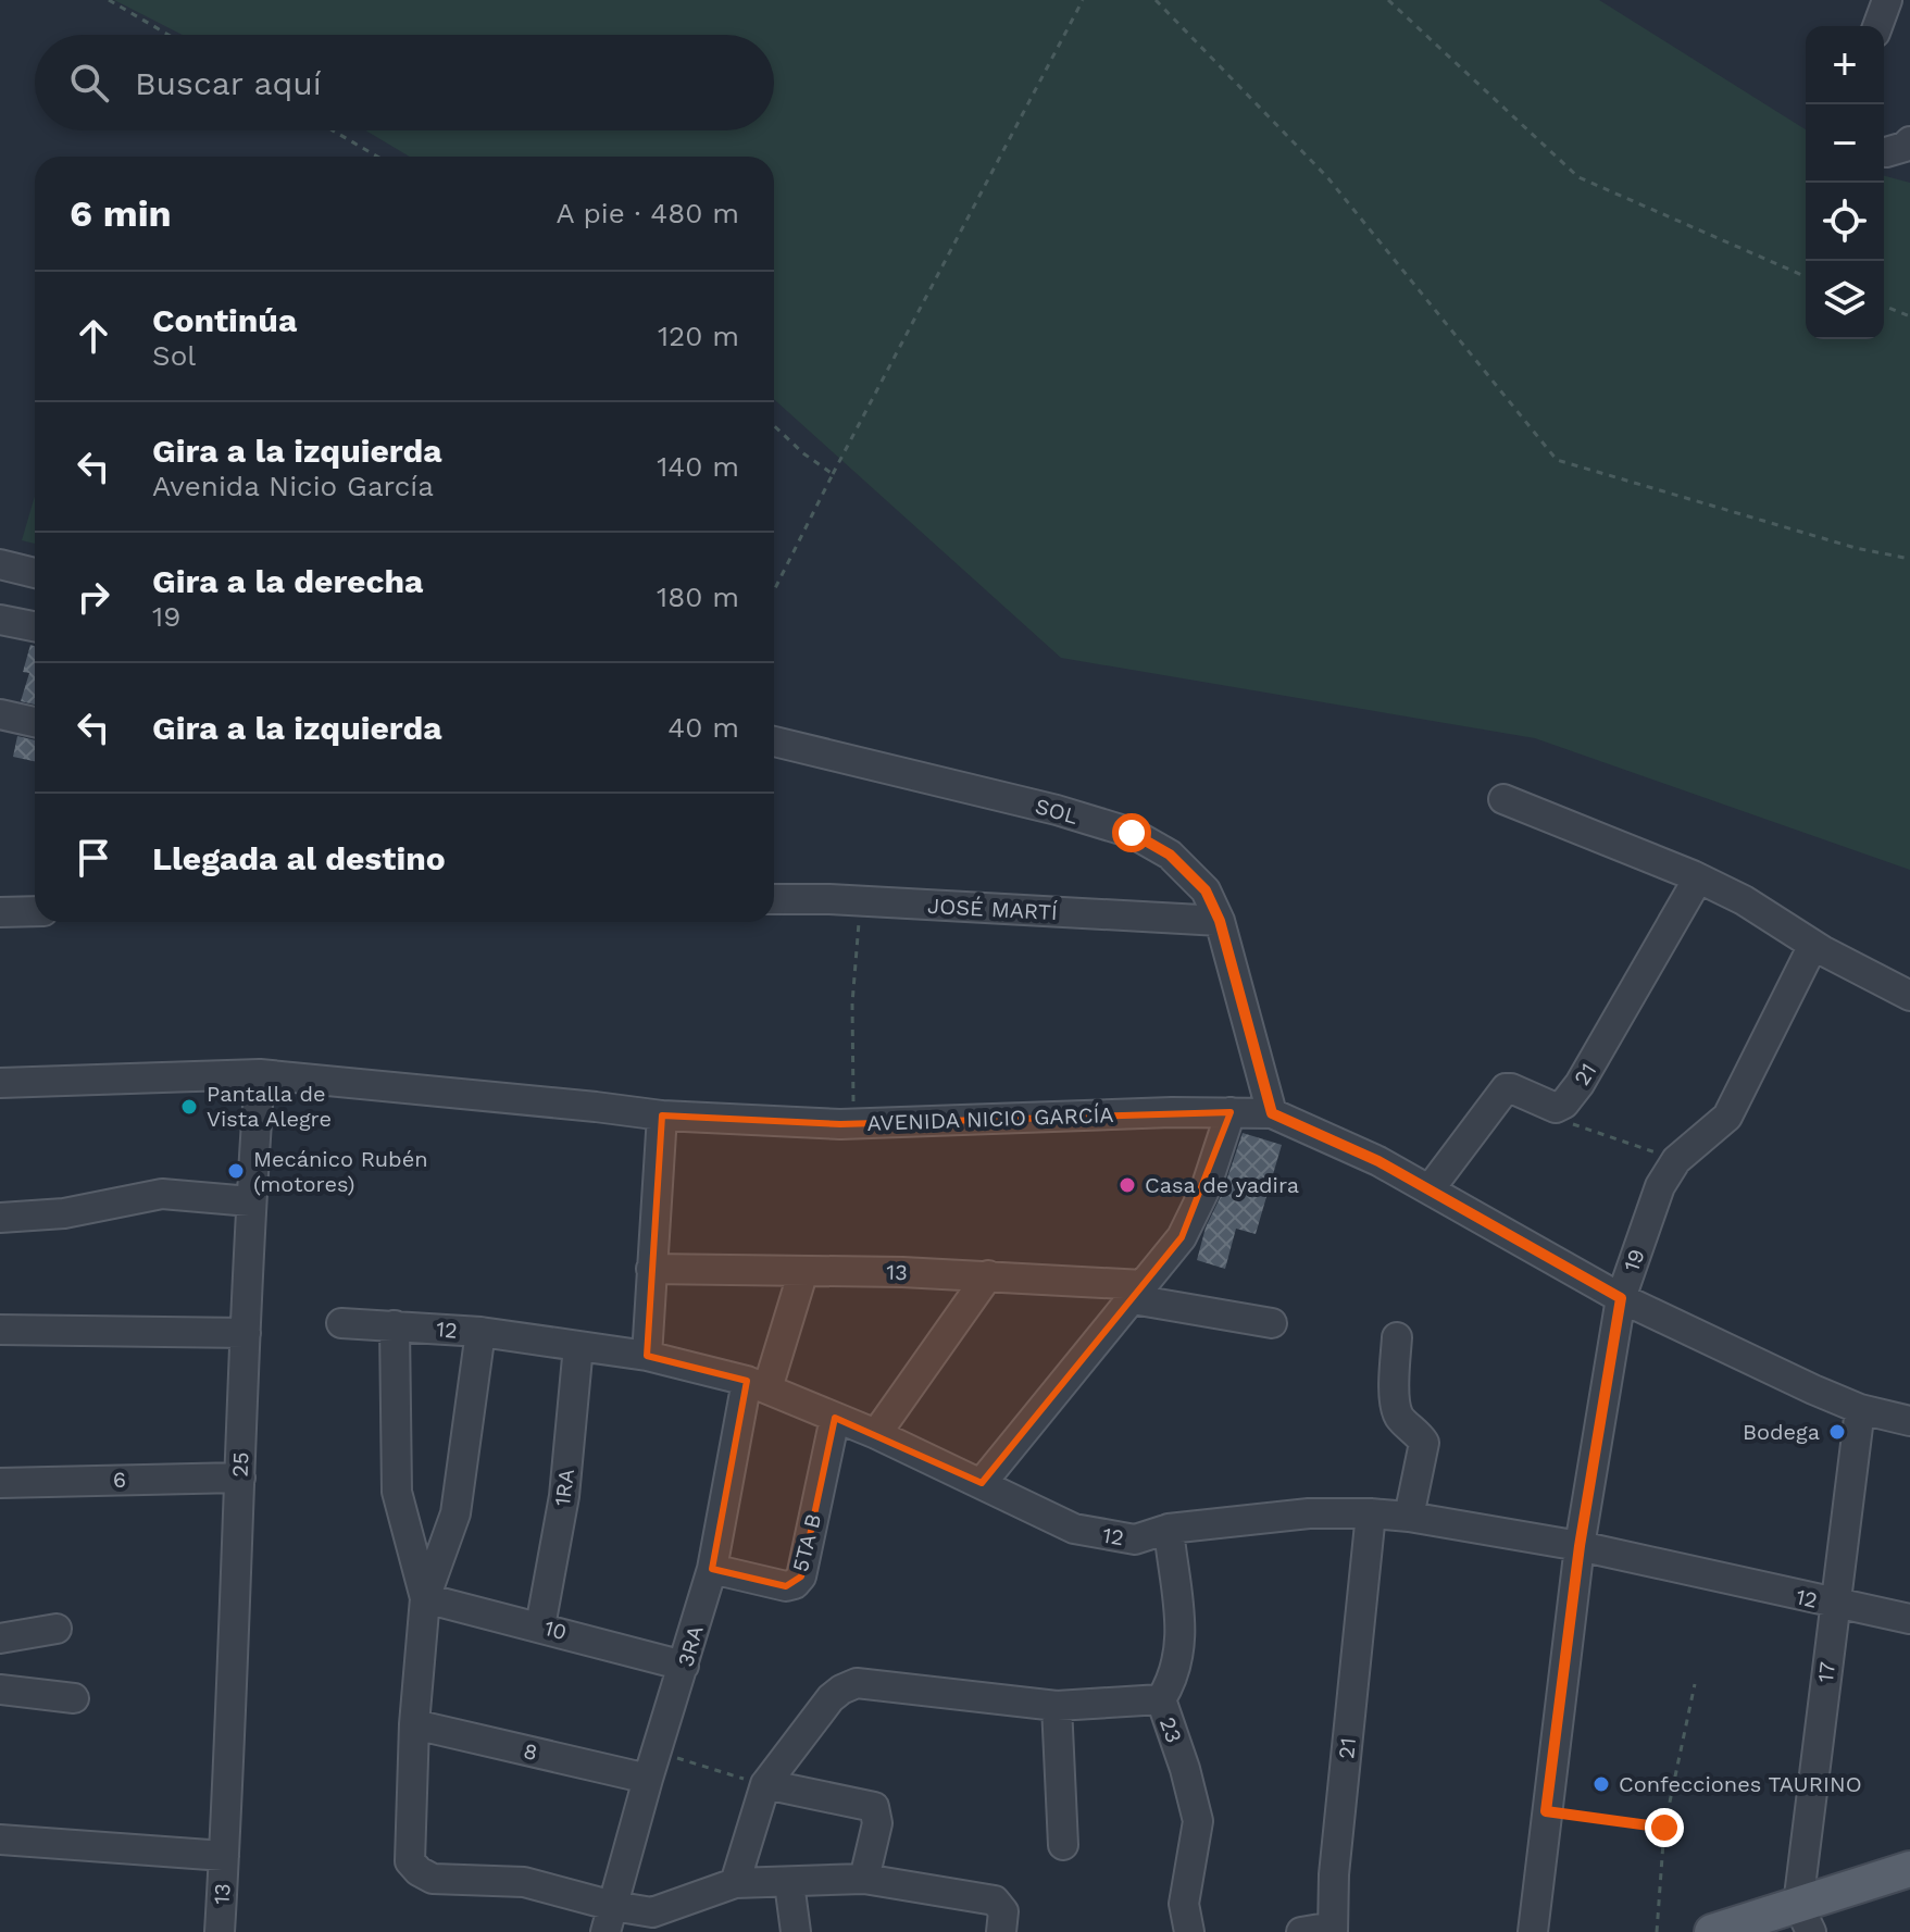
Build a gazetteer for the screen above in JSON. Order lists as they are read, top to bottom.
{
  "streets": {
    "street": [
      "SOL",
      "JOSÉ MARTÍ",
      "21",
      "AVENIDA NICIO GARCÍA",
      "19",
      "13",
      "12",
      "25",
      "6",
      "1RA",
      "5TA B",
      "10",
      "3RA",
      "17",
      "23",
      "8"
    ]
  },
  "crossings": [
    ["SOL", "JOSÉ MARTÍ"],
    ["SOL", "AVENIDA NICIO GARCÍA"],
    ["21", "12"],
    ["AVENIDA NICIO GARCÍA", "19"],
    ["AVENIDA NICIO GARCÍA", "25"],
    ["AVENIDA NICIO GARCÍA", "17"],
    ["19", "12"],
    ["13", "25"],
    ["13", "3RA"],
    ["12", "1RA"],
    ["12", "5TA B"],
    ["12", "3RA"],
    ["12", "17"],
    ["12", "23"],
    ["25", "6"],
    ["1RA", "10"],
    ["5TA B", "3RA"],
    ["10", "3RA"],
    ["3RA", "8"]
  ],
  "places": [
    "Pantalla de Vista Alegre",
    "Mecánico Rubén (motores)",
    "Casa de yadira",
    "Bodega",
    "Confecciones TAURINO"
  ],
  "page": {
    "map_buttons": ["+", "−"],
    "search": "Buscar aquí",
    "heading": ["6 min", "A pie · 480 m"],
    "list": [
      ["Continúa", "Sol", "120 m"],
      ["Gira a la izquierda", "Avenida Nicio García", "140 m"],
      ["Gira a la derecha", "19", "180 m"],
      ["Gira a la izquierda", "40 m"],
      "Llegada al destino"
    ]
  }
}
